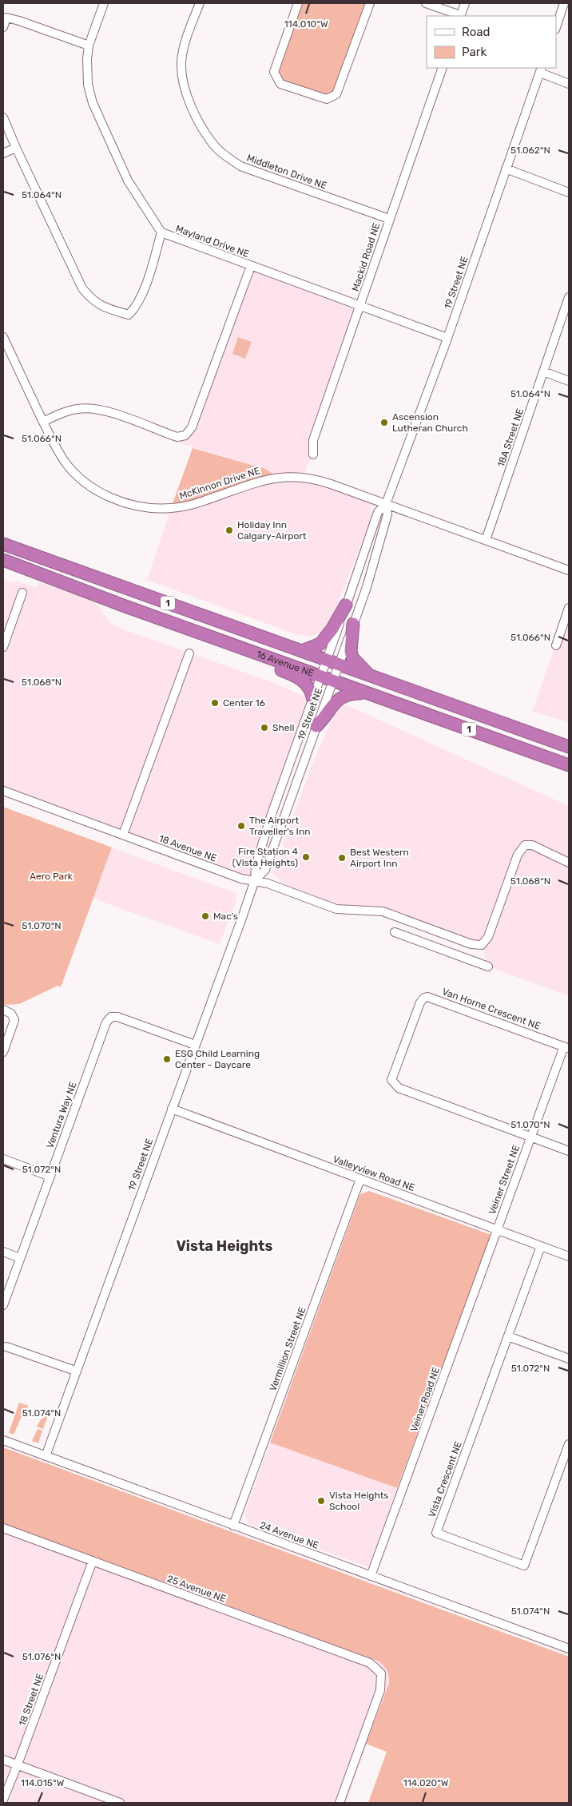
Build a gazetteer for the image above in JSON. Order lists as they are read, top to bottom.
{
  "streets": {
    "highway": ["1", "16 Avenue NE"],
    "street": [
      "Middleton Drive NE",
      "Mayland Drive NE",
      "Mackid Road NE",
      "19 Street NE",
      "18A Street NE",
      "McKinnon Drive NE",
      "18 Avenue NE",
      "Van Horne Crescent NE",
      "Ventura Way NE",
      "Valleyview Road NE",
      "Veiner Street NE",
      "Vermillion Street NE",
      "Veiner Road NE",
      "Vista Crescent NE",
      "24 Avenue NE",
      "25 Avenue NE",
      "18 Street NE"
    ]
  },
  "crossings": [
    ["Middleton Drive NE", "Mackid Road NE"],
    ["Mayland Drive NE", "Mackid Road NE"],
    ["Mayland Drive NE", "19 Street NE"],
    ["19 Street NE", "McKinnon Drive NE"],
    ["19 Street NE", "16 Avenue NE"],
    ["19 Street NE", "18 Avenue NE"],
    ["19 Street NE", "Ventura Way NE"],
    ["19 Street NE", "Valleyview Road NE"],
    ["19 Street NE", "24 Avenue NE"],
    ["18A Street NE", "McKinnon Drive NE"],
    ["Van Horne Crescent NE", "Veiner Street NE"],
    ["Valleyview Road NE", "Veiner Street NE"],
    ["Valleyview Road NE", "Vermillion Street NE"],
    ["Valleyview Road NE", "Veiner Road NE"],
    ["Valleyview Road NE", "Vista Crescent NE"],
    ["Veiner Street NE", "Veiner Road NE"],
    ["Vermillion Street NE", "24 Avenue NE"],
    ["Veiner Road NE", "24 Avenue NE"],
    ["25 Avenue NE", "18 Street NE"]
  ],
  "districts": ["Vista Heights"],
  "parks": ["Aero Park"],
  "places": [
    "Ascension Lutheran Church",
    "Holiday Inn Calgary-Airport",
    "Center 16",
    "Shell",
    "The Airport Traveller's Inn",
    "Fire Station 4 (Vista Heights)",
    "Best Western Airport Inn",
    "Mac's",
    "ESG Child Learning Center - Daycare",
    "Vista Heights School"
  ],
  "legend": ["Road", "Park"],
  "coordinates": [
    "114.010°W",
    "51.062°N",
    "51.064°N",
    "51.066°N",
    "51.068°N",
    "51.070°N",
    "51.072°N",
    "51.074°N",
    "51.076°N",
    "114.015°W",
    "114.020°W"
  ]
}
